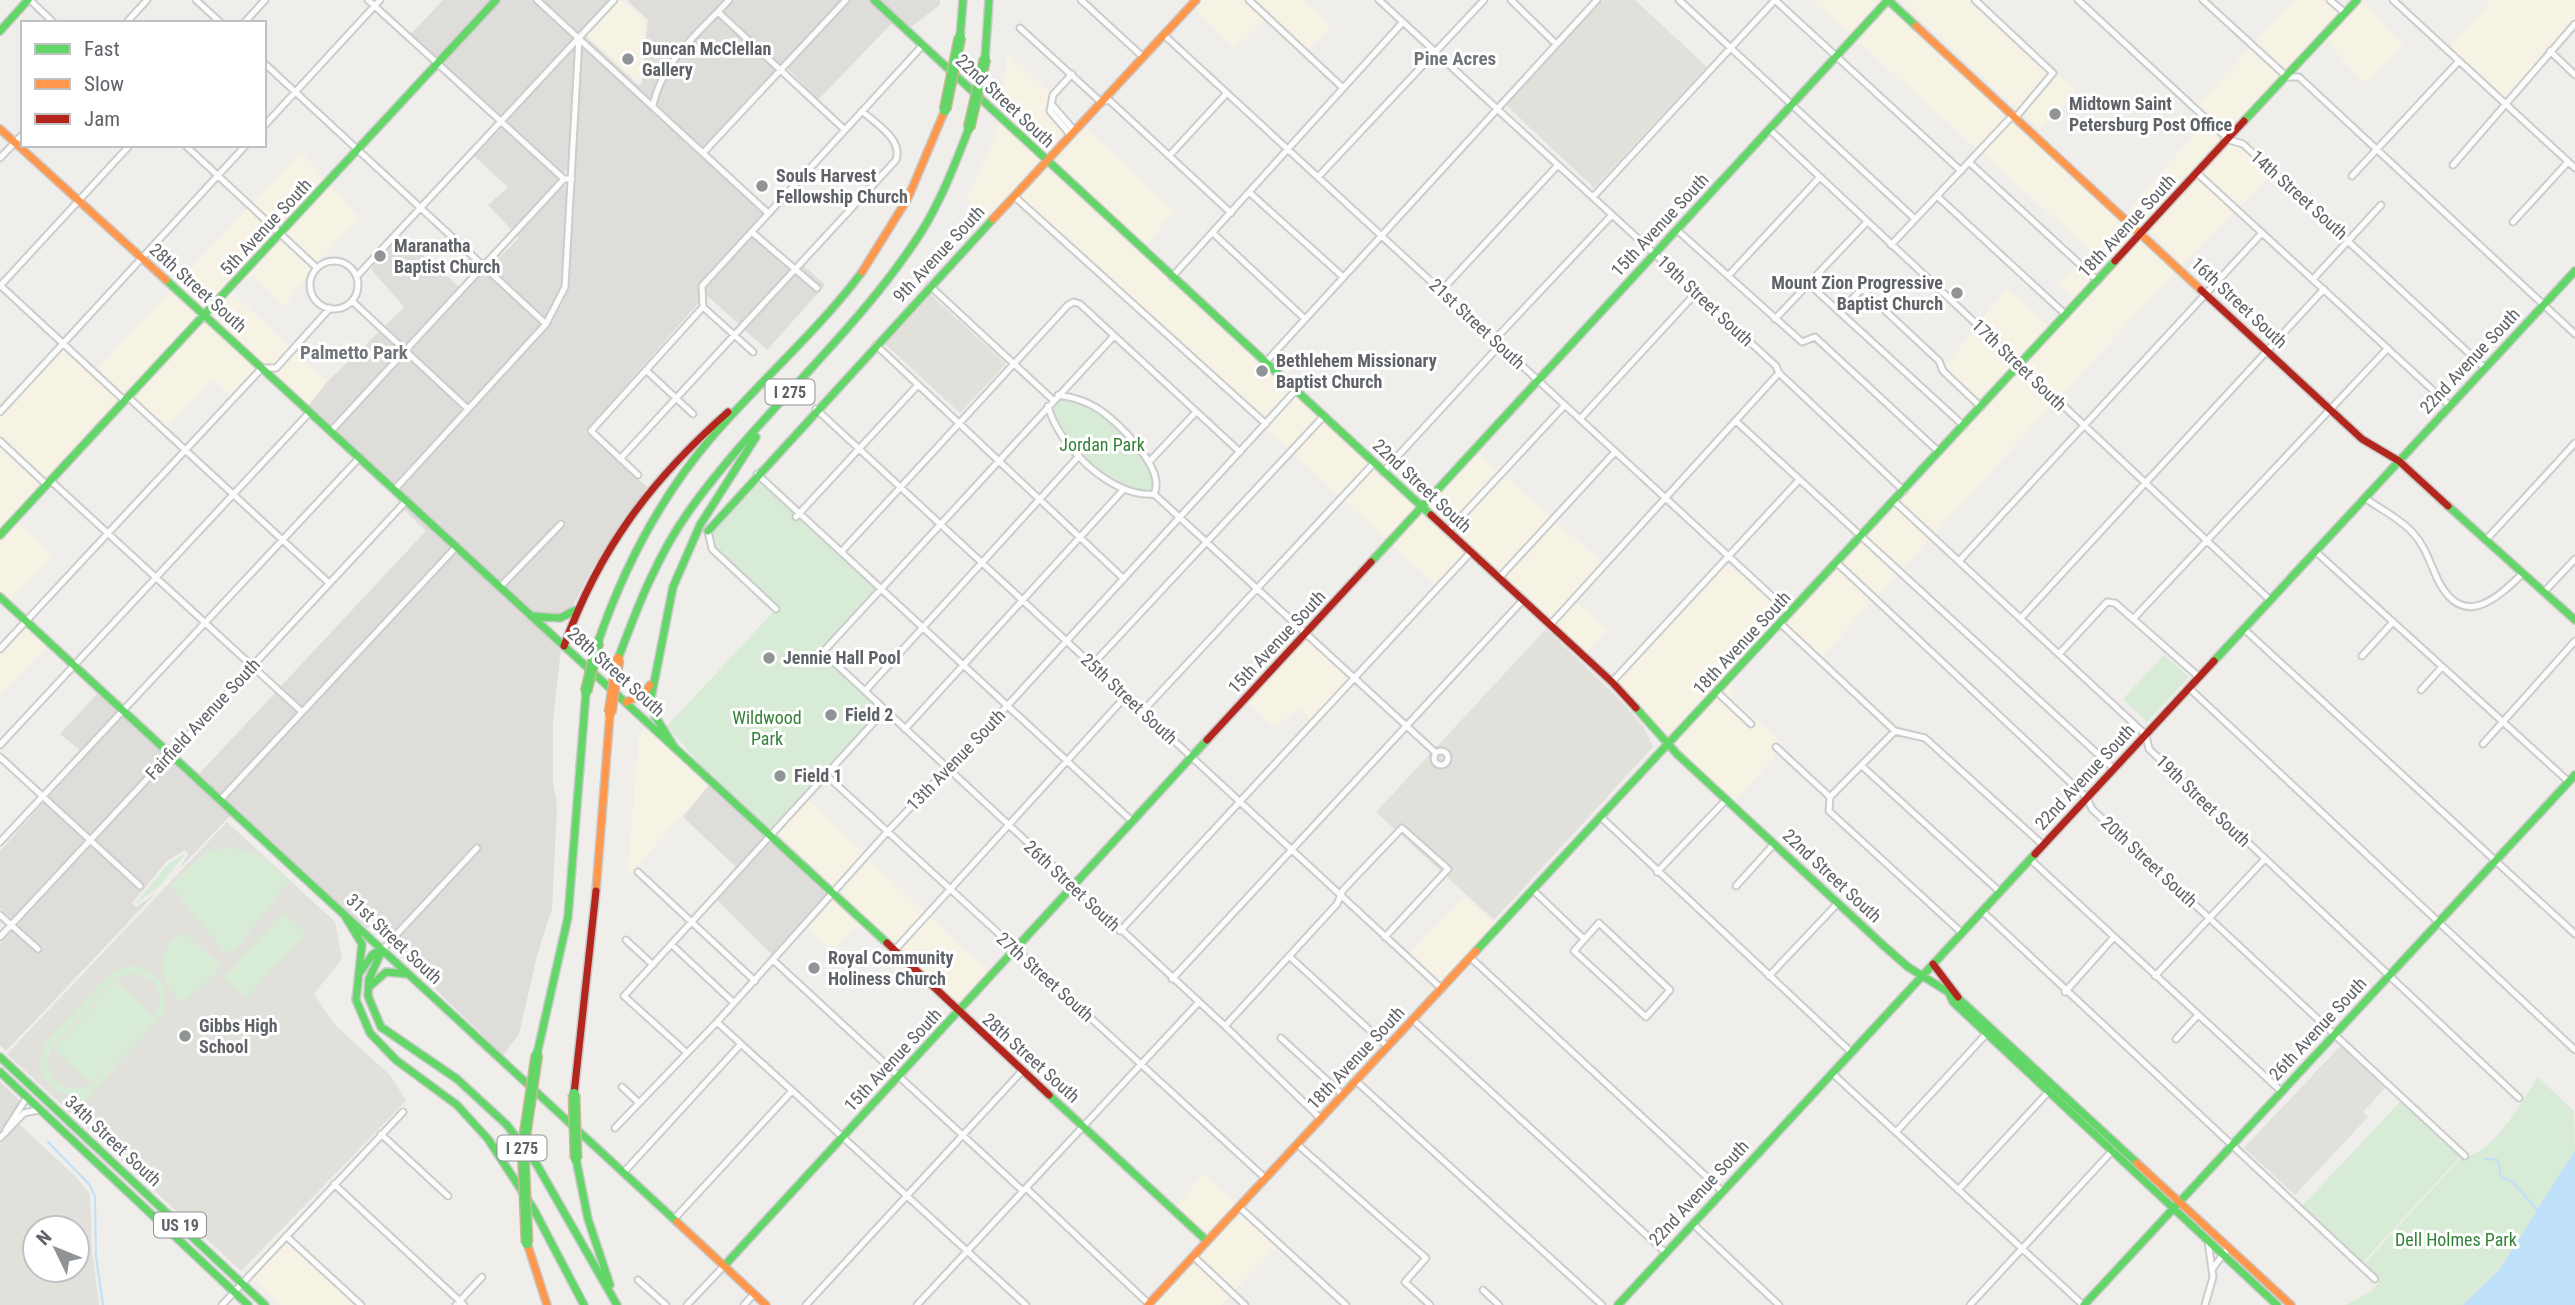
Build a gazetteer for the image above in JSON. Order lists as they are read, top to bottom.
{
  "streets": {
    "main road": [
      "22nd Street South",
      "15th Avenue South",
      "18th Avenue South",
      "5th Avenue South",
      "9th Avenue South",
      "28th Street South",
      "16th Street South",
      "22nd Avenue South",
      "I 275",
      "31st Street South",
      "26th Avenue South",
      "34th Street South",
      "US 19"
    ],
    "street": [
      "14th Street South",
      "19th Street South",
      "21st Street South",
      "17th Street South",
      "25th Street South",
      "Fairfield Avenue South",
      "13th Avenue South",
      "20th Street South",
      "26th Street South",
      "27th Street South"
    ]
  },
  "crossings": [
    ["22nd Street South", "15th Avenue South"],
    ["22nd Street South", "18th Avenue South"],
    ["22nd Street South", "9th Avenue South"],
    ["22nd Street South", "22nd Avenue South"],
    ["22nd Street South", "13th Avenue South"],
    ["22nd Street South", "26th Avenue South"],
    ["14th Street South", "18th Avenue South"],
    ["14th Street South", "22nd Avenue South"],
    ["15th Avenue South", "28th Street South"],
    ["15th Avenue South", "19th Street South"],
    ["15th Avenue South", "16th Street South"],
    ["15th Avenue South", "21st Street South"],
    ["15th Avenue South", "17th Street South"],
    ["15th Avenue South", "25th Street South"],
    ["15th Avenue South", "26th Street South"],
    ["15th Avenue South", "31st Street South"],
    ["15th Avenue South", "27th Street South"],
    ["18th Avenue South", "28th Street South"],
    ["18th Avenue South", "19th Street South"],
    ["18th Avenue South", "16th Street South"],
    ["18th Avenue South", "21st Street South"],
    ["18th Avenue South", "17th Street South"],
    ["18th Avenue South", "25th Street South"],
    ["18th Avenue South", "20th Street South"],
    ["18th Avenue South", "26th Street South"],
    ["18th Avenue South", "27th Street South"],
    ["5th Avenue South", "28th Street South"],
    ["9th Avenue South", "21st Street South"],
    ["9th Avenue South", "25th Street South"],
    ["28th Street South", "Fairfield Avenue South"],
    ["28th Street South", "13th Avenue South"],
    ["19th Street South", "22nd Avenue South"],
    ["19th Street South", "26th Avenue South"],
    ["16th Street South", "22nd Avenue South"],
    ["22nd Avenue South", "17th Street South"],
    ["22nd Avenue South", "20th Street South"],
    ["25th Street South", "13th Avenue South"],
    ["Fairfield Avenue South", "31st Street South"],
    ["13th Avenue South", "26th Street South"],
    ["13th Avenue South", "27th Street South"],
    ["20th Street South", "26th Avenue South"]
  ],
  "districts": ["Pine Acres", "Palmetto Park"],
  "parks": ["Jordan Park", "Wildwood Park", "Dell Holmes Park"],
  "places": [
    "Duncan McClellan Gallery",
    "Midtown Saint Petersburg Post Office",
    "Souls Harvest Fellowship Church",
    "Maranatha Baptist Church",
    "Mount Zion Progressive Baptist Church",
    "Bethlehem Missionary Baptist Church",
    "Jennie Hall Pool",
    "Field 2",
    "Field 1",
    "Royal Community Holiness Church",
    "Gibbs High School"
  ],
  "legend": ["Fast", "Slow", "Jam"],
  "north": "top left"
}
